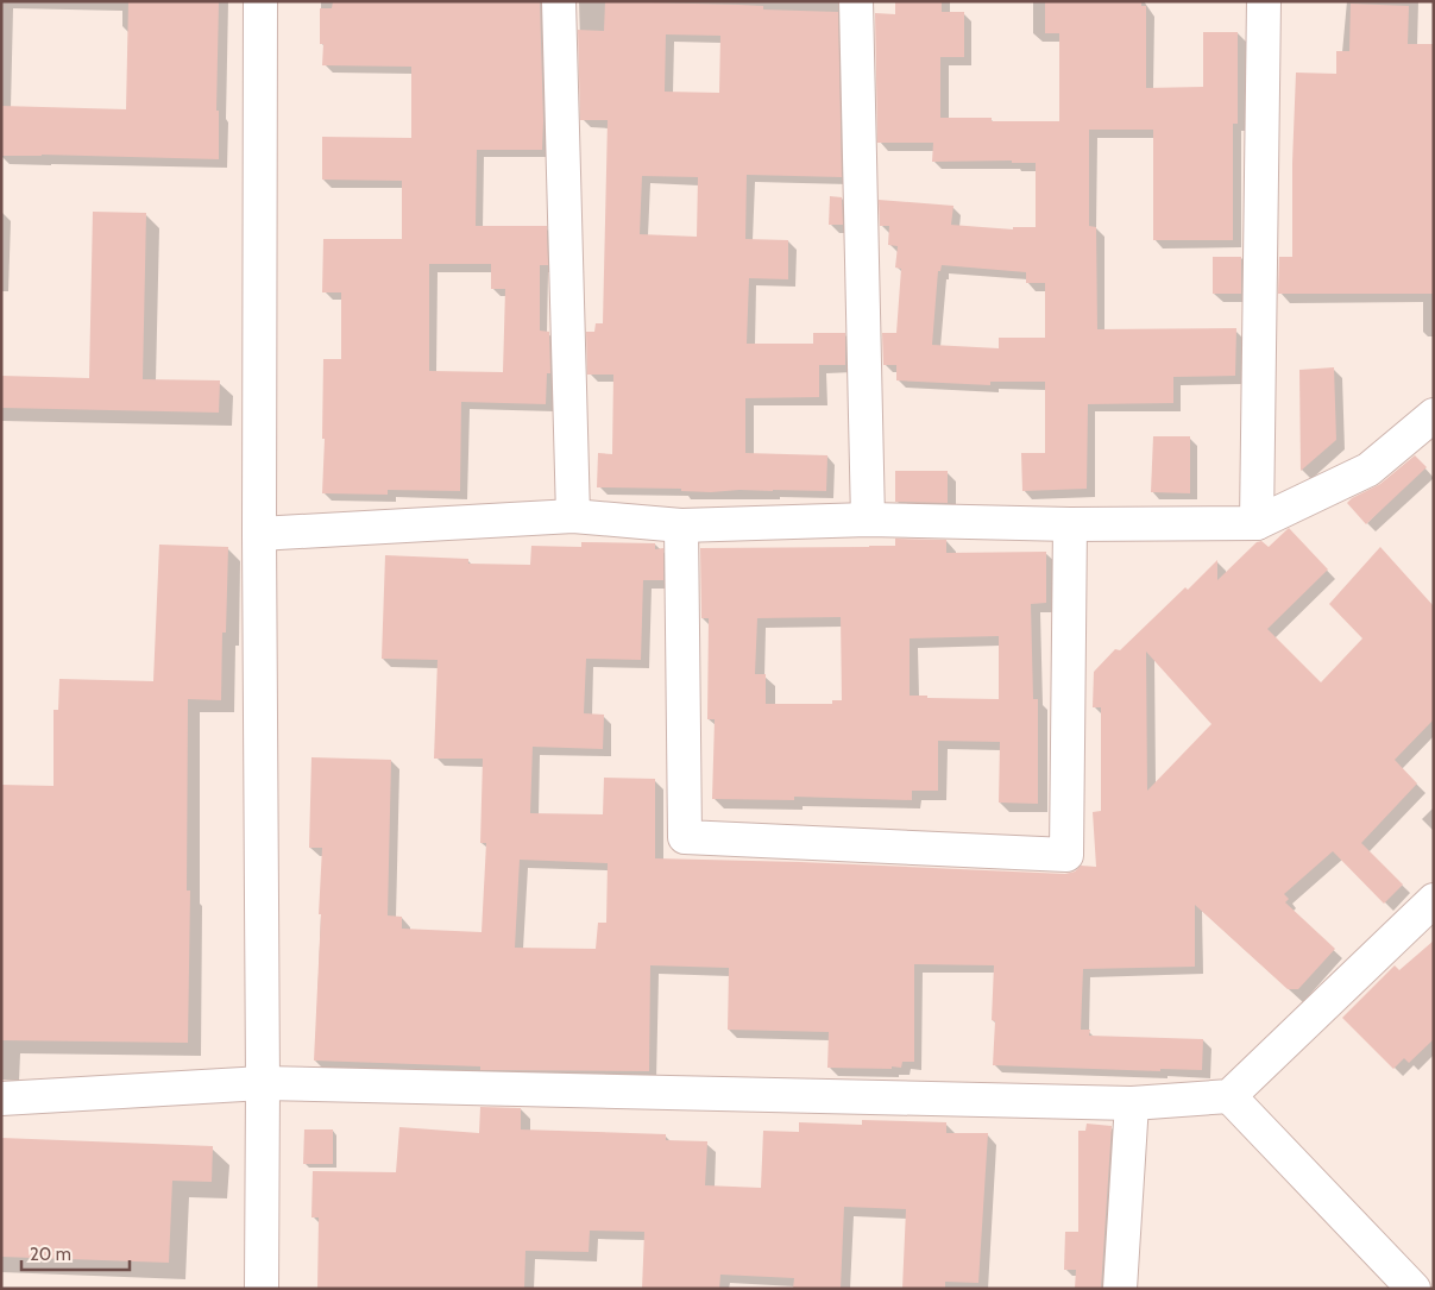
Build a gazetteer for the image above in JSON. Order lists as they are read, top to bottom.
{
  "scale_bar": "20 m"
}
